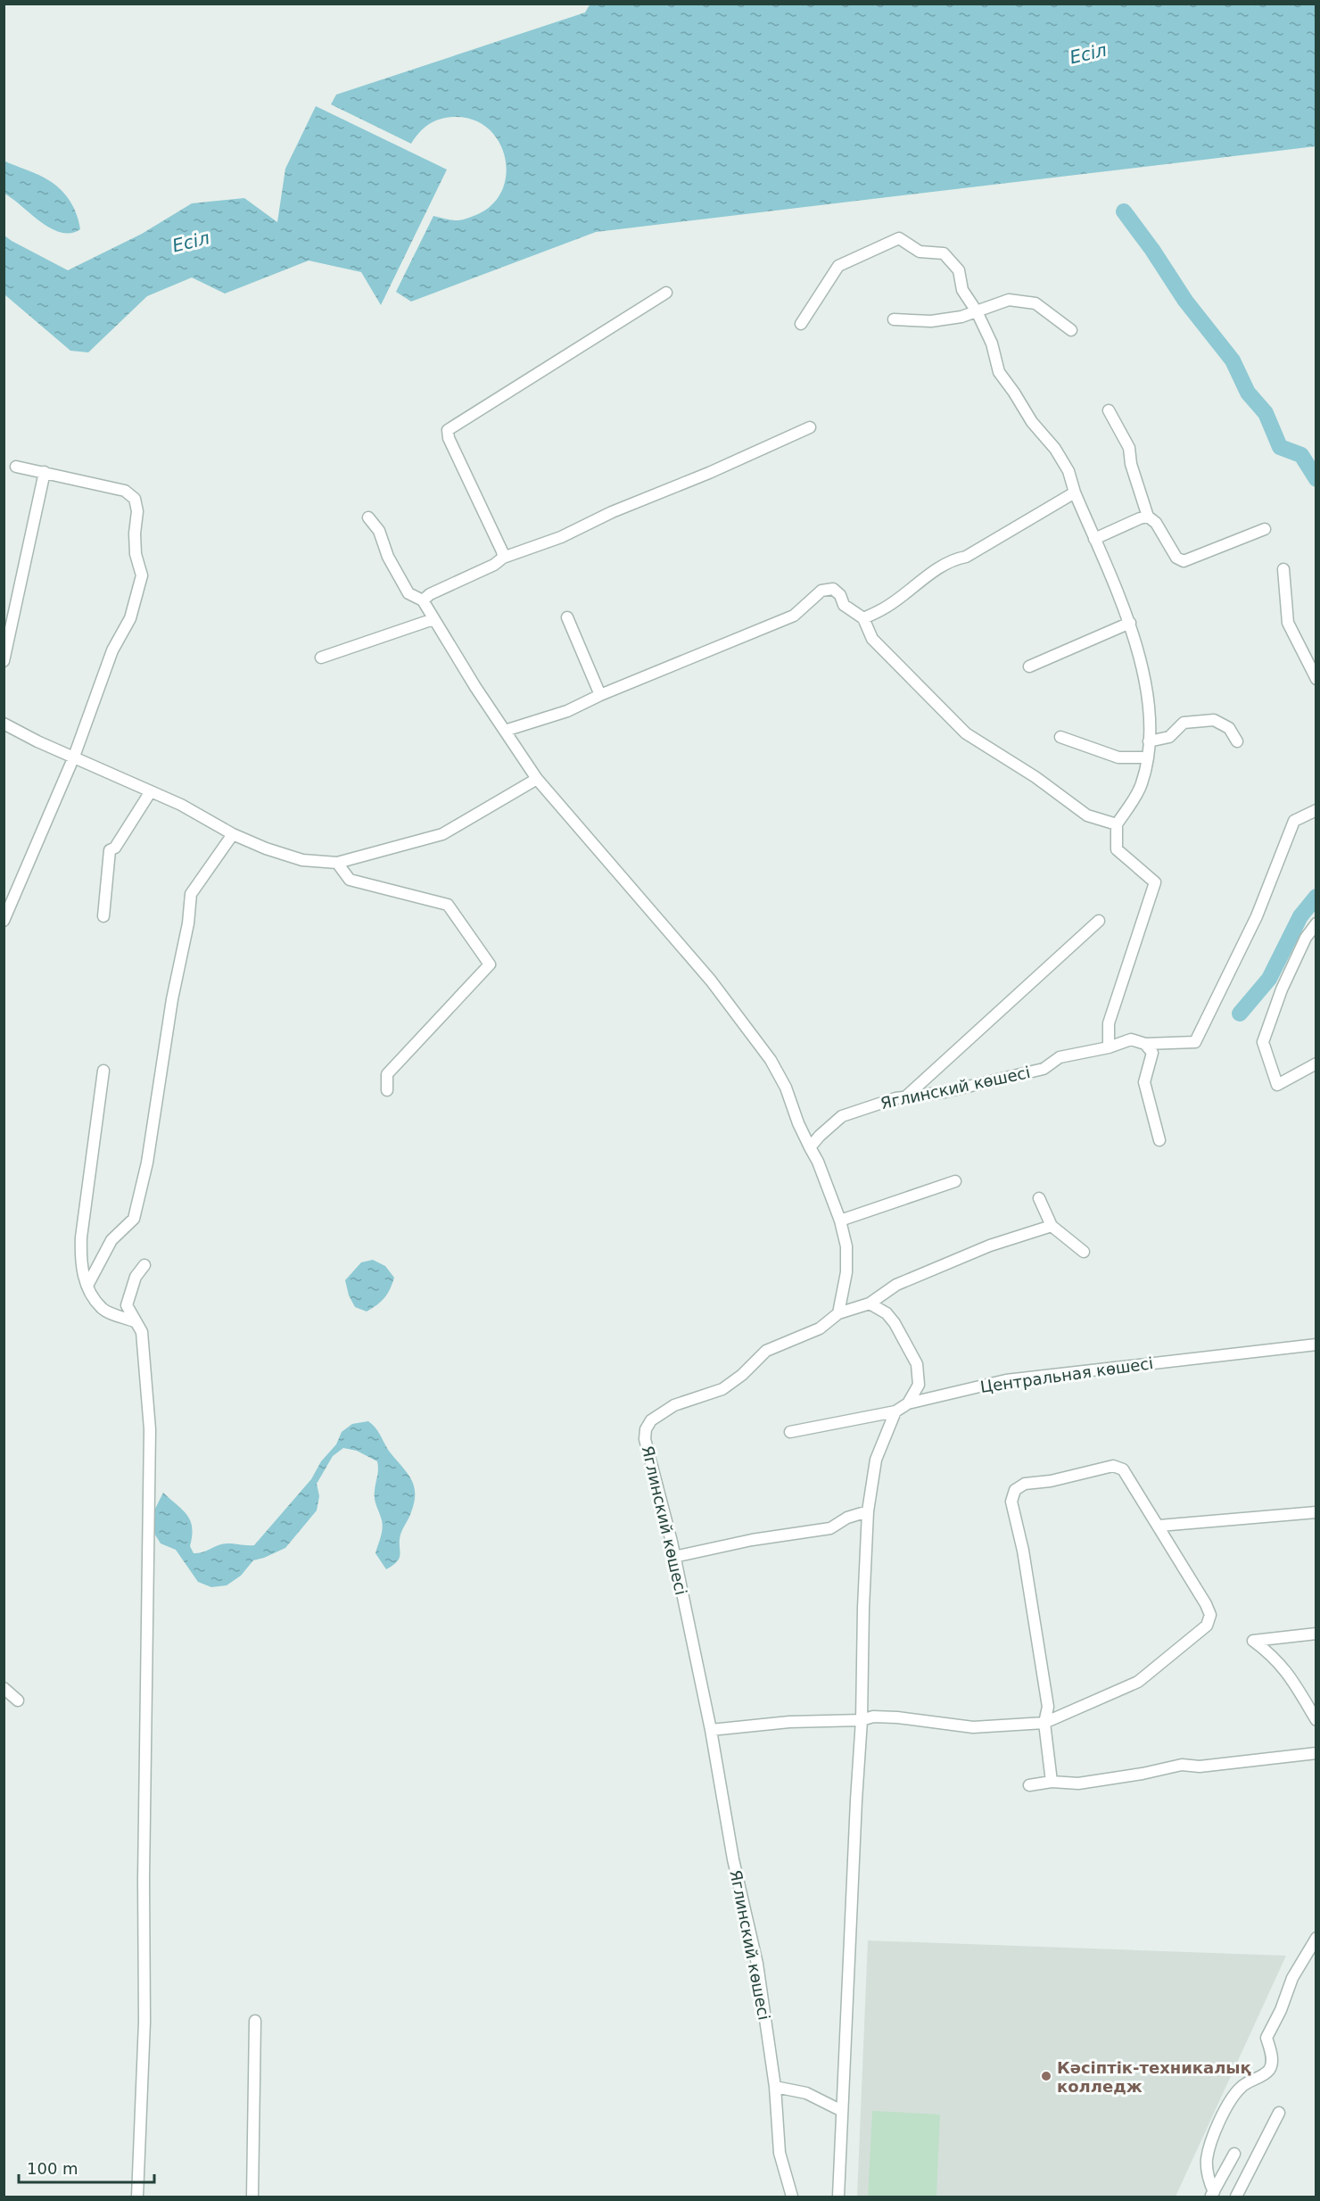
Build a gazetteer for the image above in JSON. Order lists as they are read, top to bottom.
{
  "streets": {
    "street": ["Яглинский көшесі", "Центральная көшесі"]
  },
  "water": ["Есіл"],
  "places": ["Кәсіптік-техникалық колледж"],
  "scale_bar": "100 m"
}
